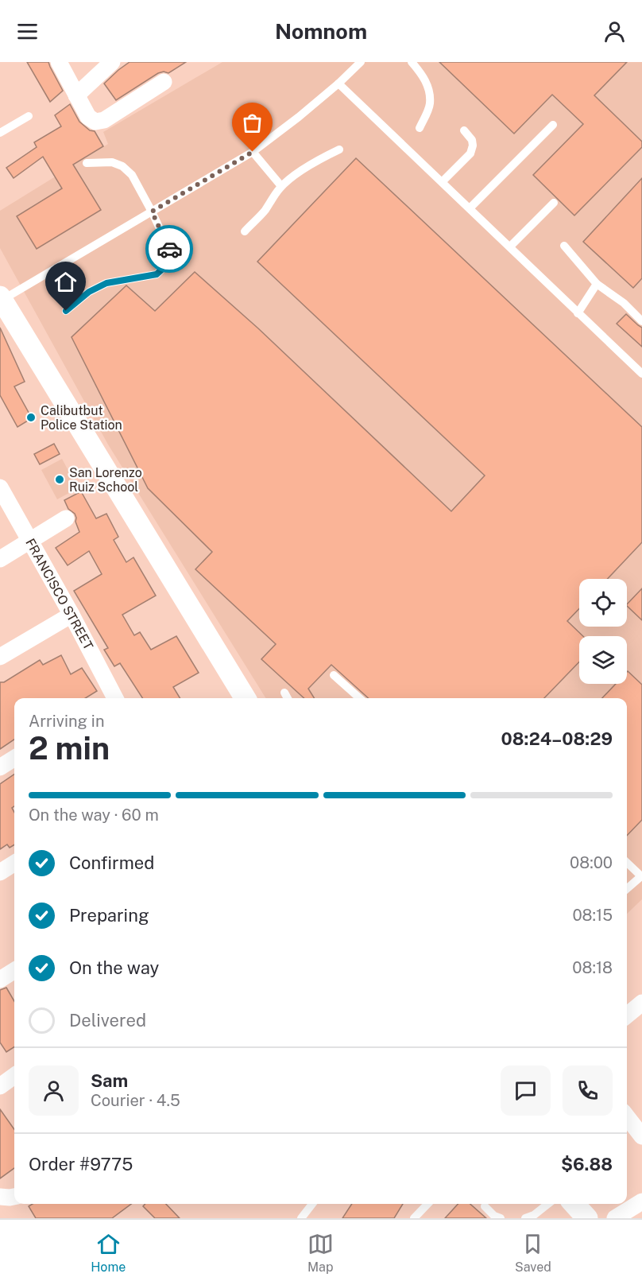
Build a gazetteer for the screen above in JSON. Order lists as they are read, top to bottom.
{
  "streets": {
    "street": ["FRANCISCO STREET"]
  },
  "places": ["Calibutbut Police Station", "San Lorenzo Ruiz School"],
  "page": {
    "header": "Nomnom",
    "heading": ["2 min", "Arriving in", "08:24–08:29"],
    "panel": [
      "Sam",
      "Courier · 4.5",
      "Order #9775",
      "$6.88"
    ],
    "bar": "On the way · 60 m",
    "list": [
      ["Confirmed", "08:00"],
      ["Preparing", "08:15"],
      ["On the way", "08:18"],
      "Delivered"
    ],
    "tabs": ["Home", "Map", "Saved"]
  }
}
